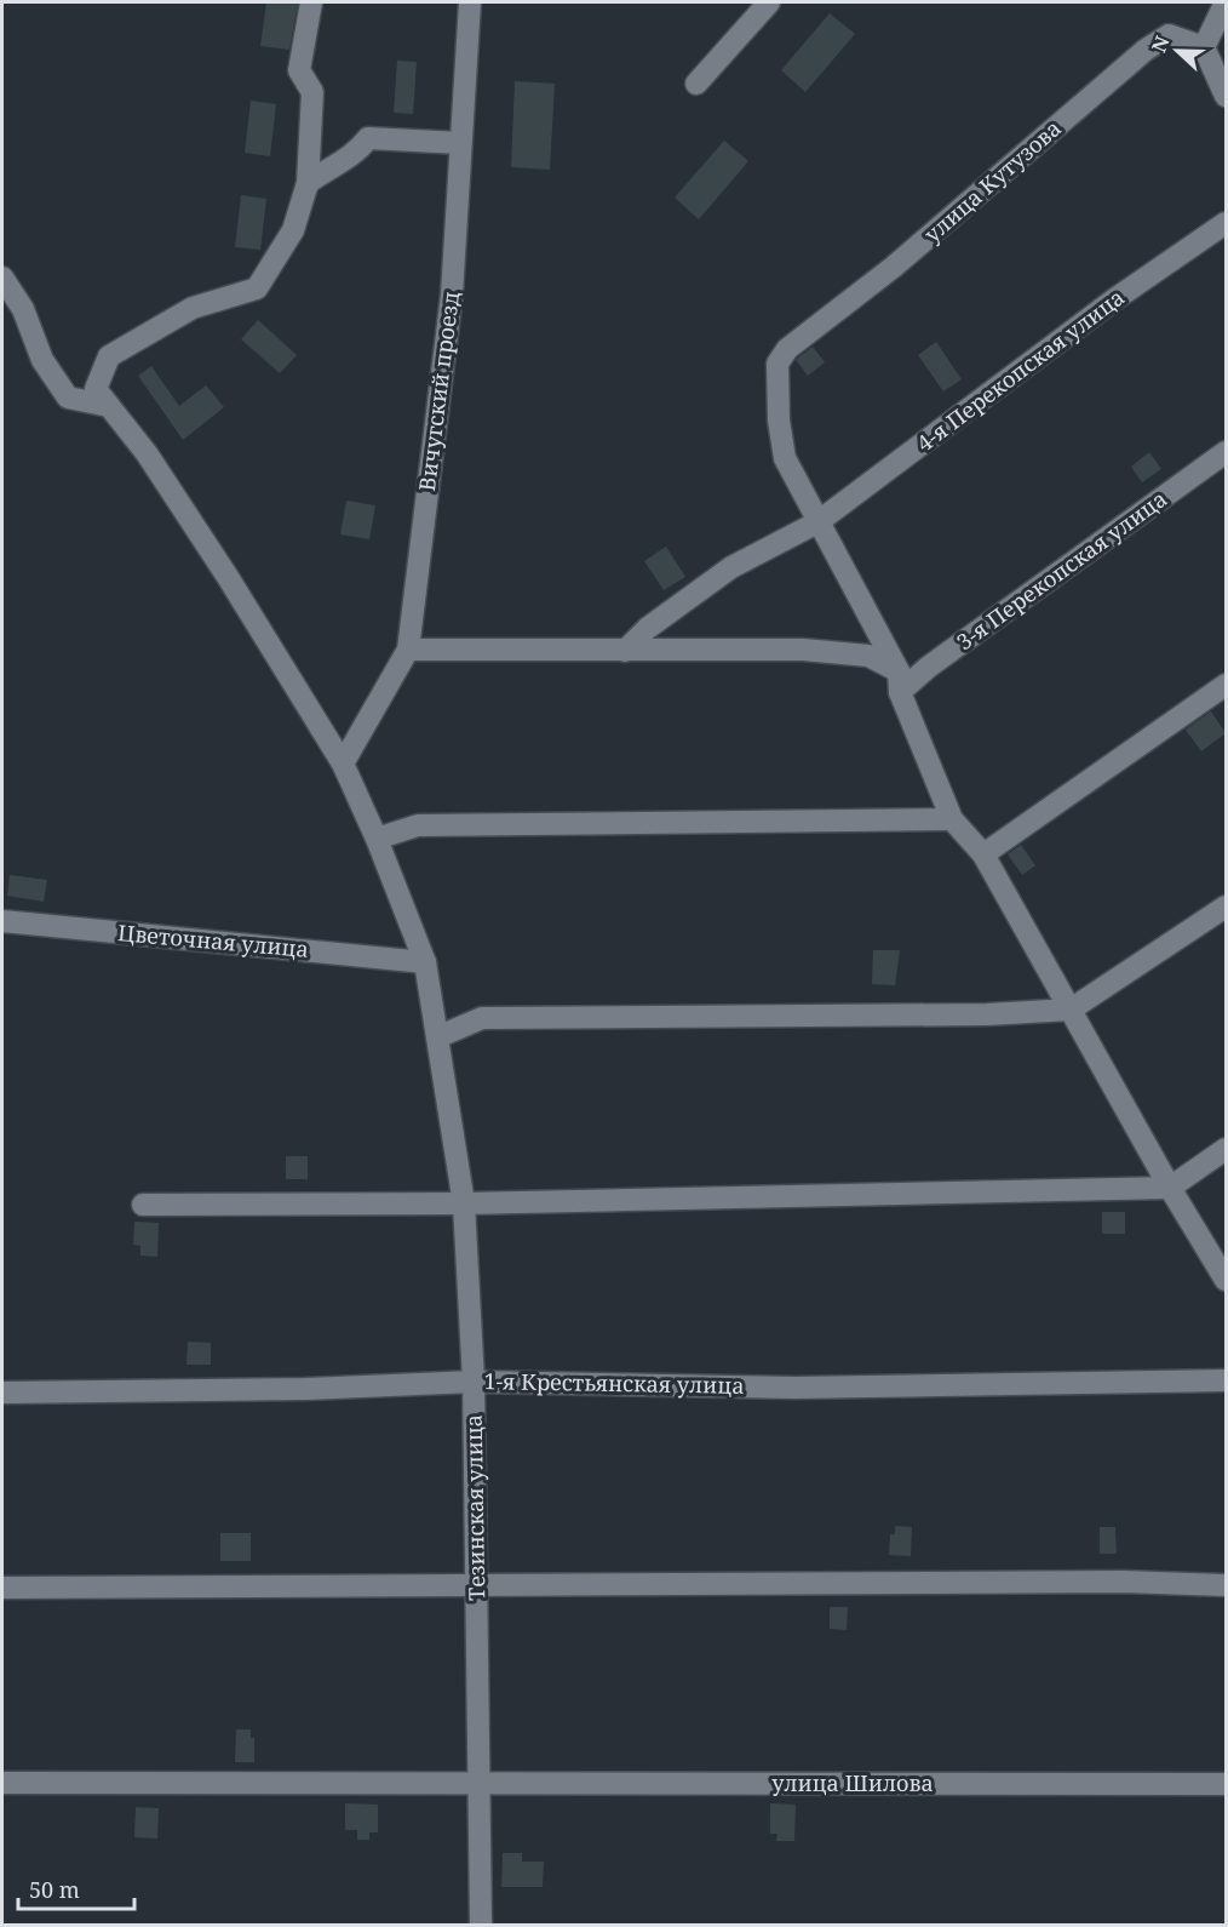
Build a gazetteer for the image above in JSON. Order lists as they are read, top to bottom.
{
  "streets": {
    "street": [
      "улица Кутузова",
      "4-я Перекопская улица",
      "Вичугский проезд",
      "3-я Перекопская улица",
      "Цветочная улица",
      "1-я Крестьянская улица",
      "Тезинская улица",
      "улица Шилова"
    ]
  },
  "crossings": [
    ["улица Кутузова", "4-я Перекопская улица"],
    ["Вичугский проезд", "Тезинская улица"],
    ["Цветочная улица", "Тезинская улица"],
    ["1-я Крестьянская улица", "Тезинская улица"],
    ["Тезинская улица", "улица Шилова"]
  ],
  "scale_bar": "50 m",
  "north": "left"
}
